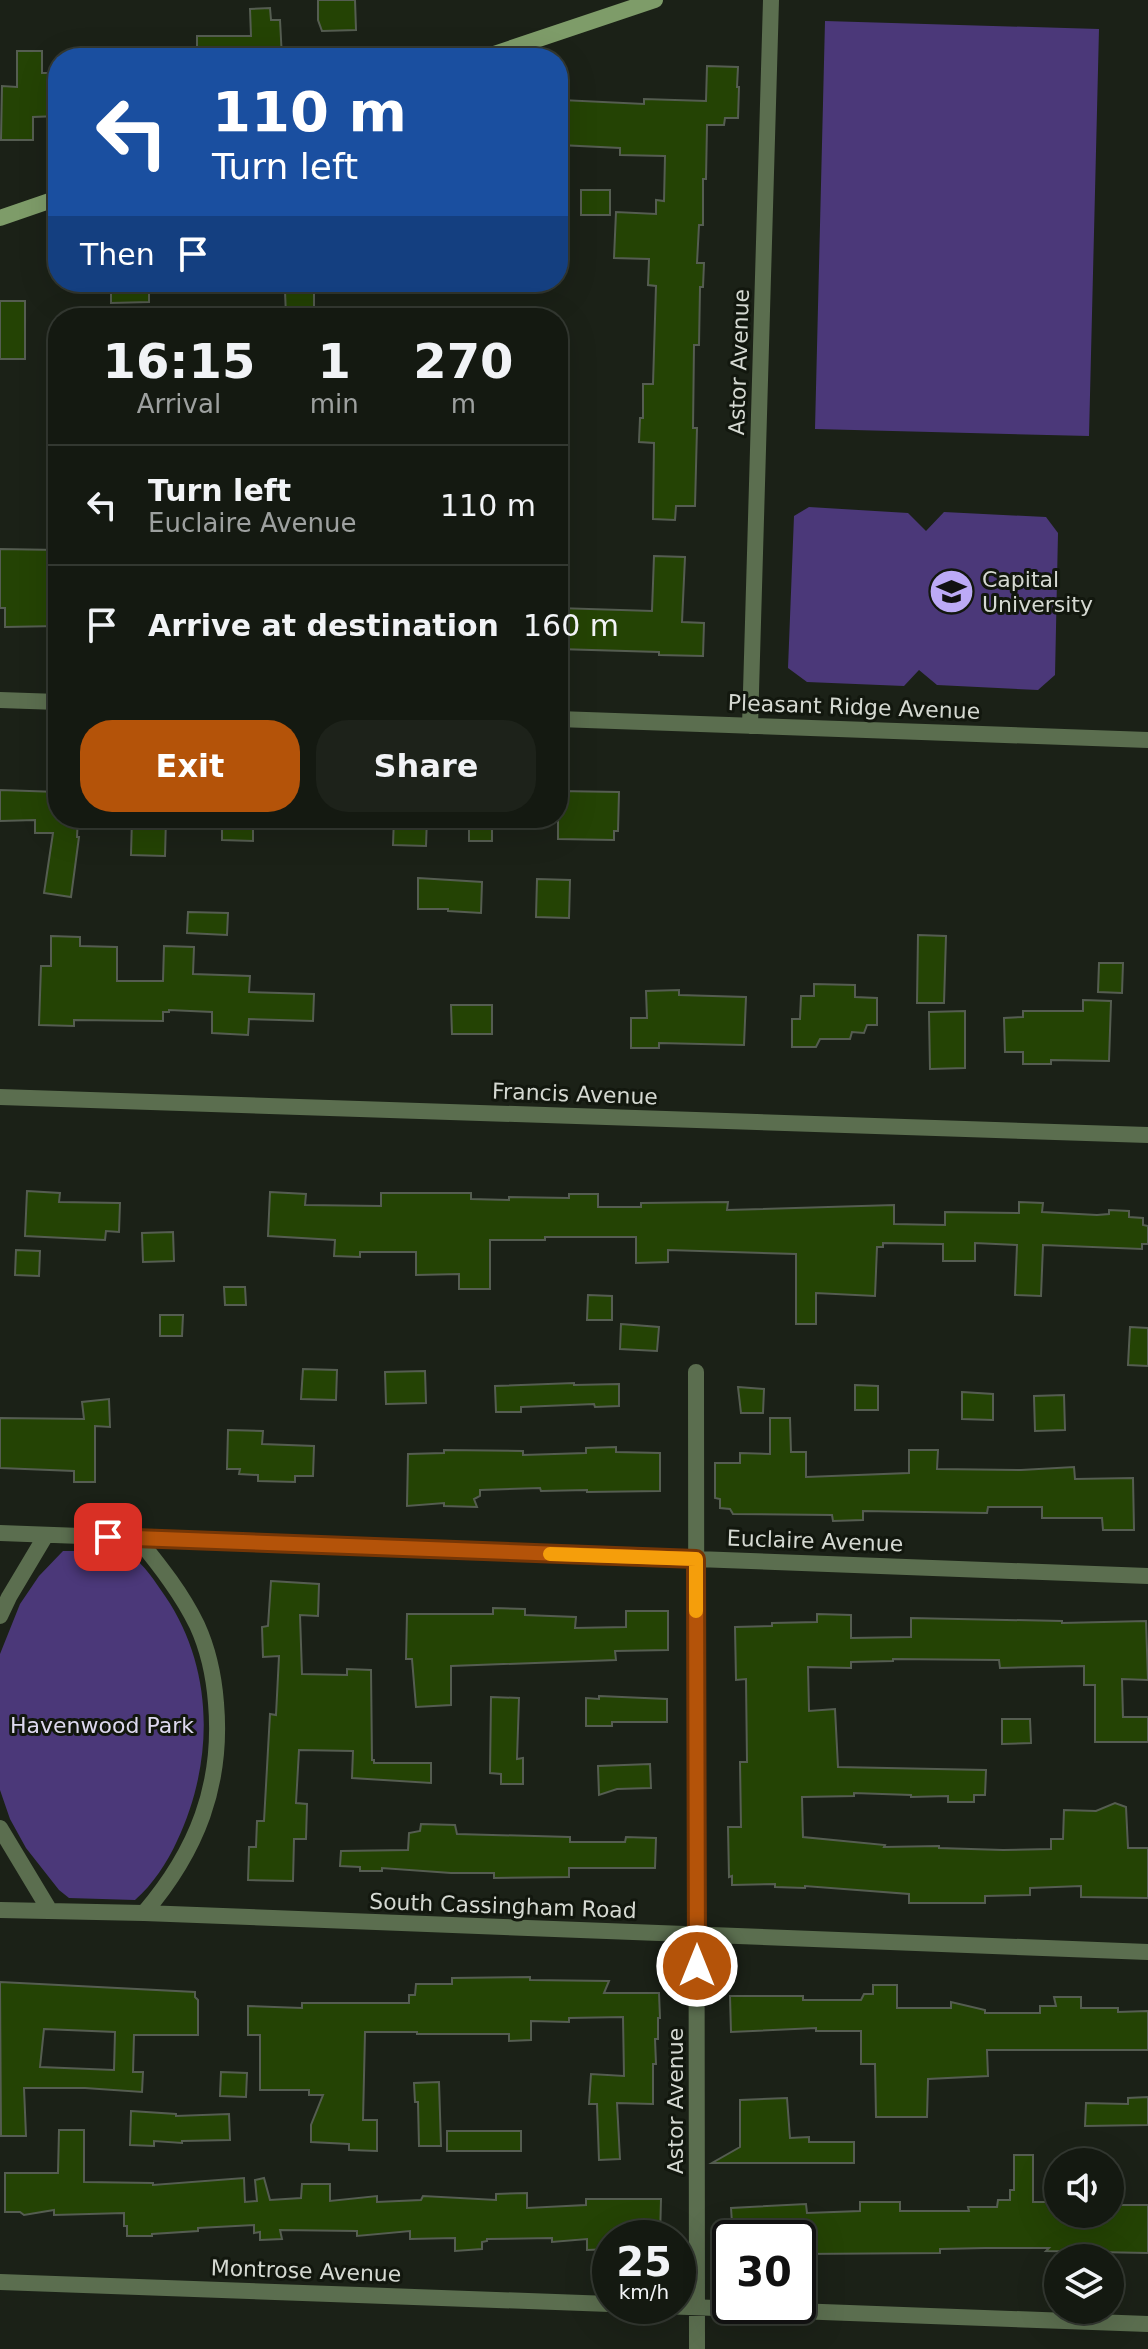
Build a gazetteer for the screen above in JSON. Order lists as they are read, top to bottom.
{
  "streets": {
    "street": [
      "Astor Avenue",
      "Pleasant Ridge Avenue",
      "Francis Avenue",
      "Euclaire Avenue",
      "South Cassingham Road",
      "Montrose Avenue"
    ]
  },
  "crossings": [
    ["Astor Avenue", "Pleasant Ridge Avenue"],
    ["Astor Avenue", "Euclaire Avenue"],
    ["Astor Avenue", "South Cassingham Road"]
  ],
  "parks": ["Havenwood Park"],
  "places": {
    "school or university": ["Capital University"]
  },
  "page": {
    "turn": ["110 m", "Turn left"],
    "then": "Then",
    "eta": [
      "16:15",
      "Arrival",
      "1",
      "min",
      "270",
      "m"
    ],
    "list": [
      {
        "name": "Turn left",
        "note": "Euclaire Avenue",
        "value": "110 m"
      },
      {
        "name": "Arrive at destination",
        "value": "160 m"
      }
    ],
    "buttons": ["Exit", "Share"],
    "speed": "25 km/h",
    "limit": "30"
  }
}
